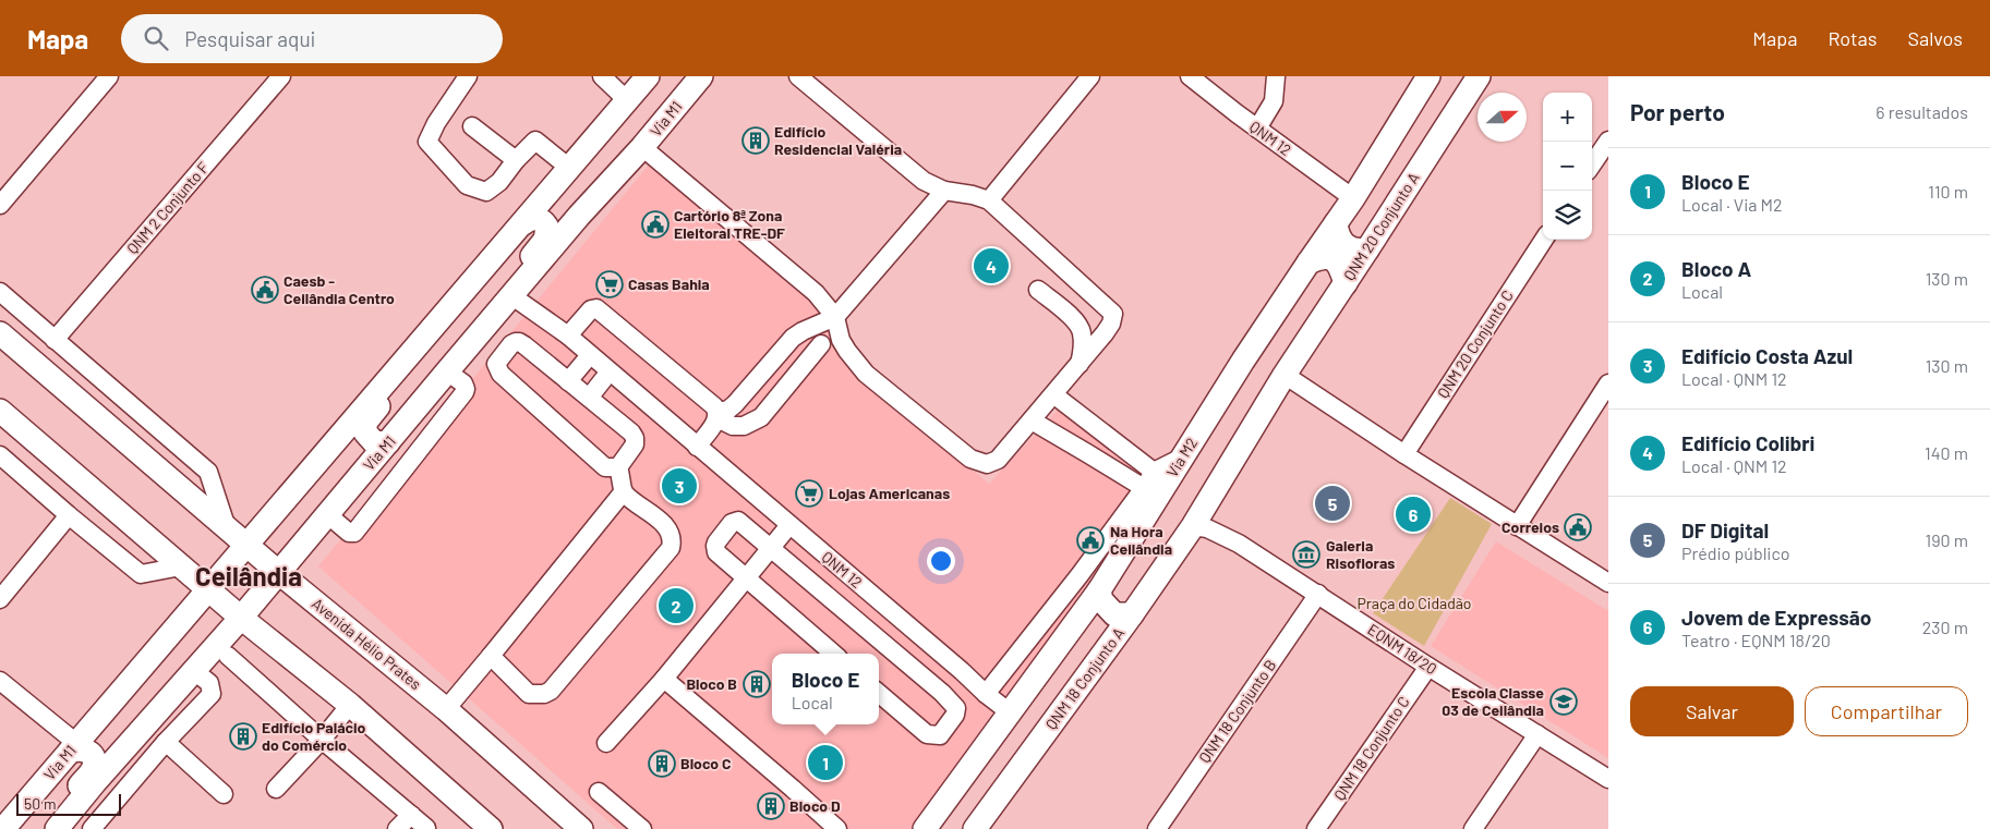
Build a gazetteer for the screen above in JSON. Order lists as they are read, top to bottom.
{
  "streets": {
    "main road": [
      "Via M1",
      "QNM 20 Conjunto A",
      "Via M2",
      "Avenida Hélio Prates",
      "QNM 18 Conjunto A"
    ],
    "street": [
      "QNM 12",
      "QNM 2 Conjunto F",
      "QNM 20 Conjunto C",
      "EQNM 18/20",
      "QNM 18 Conjunto B",
      "QNM 18 Conjunto C"
    ]
  },
  "crossings": [
    ["Via M1", "QNM 12"],
    ["Via M1", "Avenida Hélio Prates"],
    ["QNM 12", "Via M2"],
    ["EQNM 18/20", "QNM 18 Conjunto A"],
    ["EQNM 18/20", "QNM 18 Conjunto B"],
    ["EQNM 18/20", "QNM 18 Conjunto C"]
  ],
  "districts": ["Ceilândia"],
  "parks": ["Praça do Cidadão"],
  "places": {
    "building": [
      "Edifício Residencial Valéria",
      "Bloco B",
      "Edifício Palácio do Comércio",
      "Bloco C",
      "Bloco D"
    ],
    "public building": [
      "Cartório 8ª Zona Eleitoral TRE-DF",
      "Caesb - Ceilândia Centro",
      "Correios",
      "Na Hora Ceilândia"
    ],
    "supermarket": ["Casas Bahia", "Lojas Americanas"],
    "museum": ["Galeria Risofloras"],
    "school or university": ["Escola Classe 03 de Ceilândia"]
  },
  "scale_bar": "50 m",
  "north": "right",
  "page": {
    "header": "Mapa",
    "search": "Pesquisar aqui",
    "nav": ["Mapa", "Rotas", "Salvos"],
    "heading": ["Por perto", "6 resultados"],
    "map_buttons": ["+", "−"],
    "list": [
      {
        "mark": "1",
        "name": "Bloco E",
        "note": "Local · Via M2",
        "value": "110 m"
      },
      {
        "mark": "2",
        "name": "Bloco A",
        "note": "Local",
        "value": "130 m"
      },
      {
        "mark": "3",
        "name": "Edifício Costa Azul",
        "note": "Local · QNM 12",
        "value": "130 m"
      },
      {
        "mark": "4",
        "name": "Edifício Colibri",
        "note": "Local · QNM 12",
        "value": "140 m"
      },
      {
        "mark": "5",
        "name": "DF Digital",
        "note": "Prédio público",
        "value": "190 m"
      },
      {
        "mark": "6",
        "name": "Jovem de Expressão",
        "note": "Teatro · EQNM 18/20",
        "value": "230 m"
      }
    ],
    "pins": [
      "4",
      "3",
      "5",
      "6",
      "2",
      "1"
    ],
    "popup": ["Bloco E", "Local"],
    "buttons": ["Salvar", "Compartilhar"],
    "scale": "50 m"
  }
}
